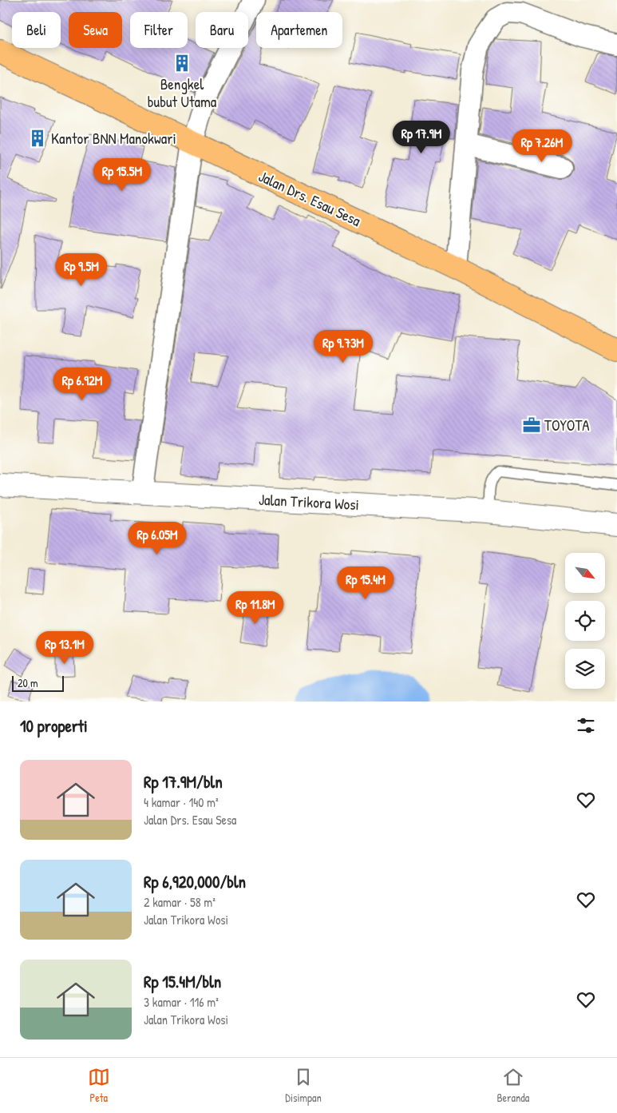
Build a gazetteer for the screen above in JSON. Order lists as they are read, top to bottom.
{
  "streets": {
    "highway": ["Jalan Drs. Esau Sesa"],
    "street": ["Jalan Trikora Wosi"]
  },
  "places": {
    "building": ["Bengkel bubut Utama", "Kantor BNN Manokwari"],
    "office": ["TOYOTA"]
  },
  "scale_bar": "20 m",
  "north": "bottom right",
  "page": {
    "chip": [
      "Beli",
      "Sewa",
      "Filter",
      "Baru",
      "Apartemen"
    ],
    "price": [
      "Rp 17.9M",
      "Rp 7.26M",
      "Rp 15.5M",
      "Rp 9.5M",
      "Rp 9.73M",
      "Rp 6.92M",
      "Rp 6.05M",
      "Rp 15.4M",
      "Rp 11.8M",
      "Rp 13.1M"
    ],
    "scale": "20 m",
    "heading": "10 properti",
    "list": [
      {
        "name": "Rp 17.9M/bln",
        "note": "4 kamar · 140 m² · Jalan Drs. Esau Sesa"
      },
      {
        "name": "Rp 6,920,000/bln",
        "note": "2 kamar · 58 m² · Jalan Trikora Wosi"
      },
      {
        "name": "Rp 15.4M/bln",
        "note": "3 kamar · 116 m² · Jalan Trikora Wosi"
      }
    ],
    "tabs": ["Peta", "Disimpan", "Beranda"]
  }
}
